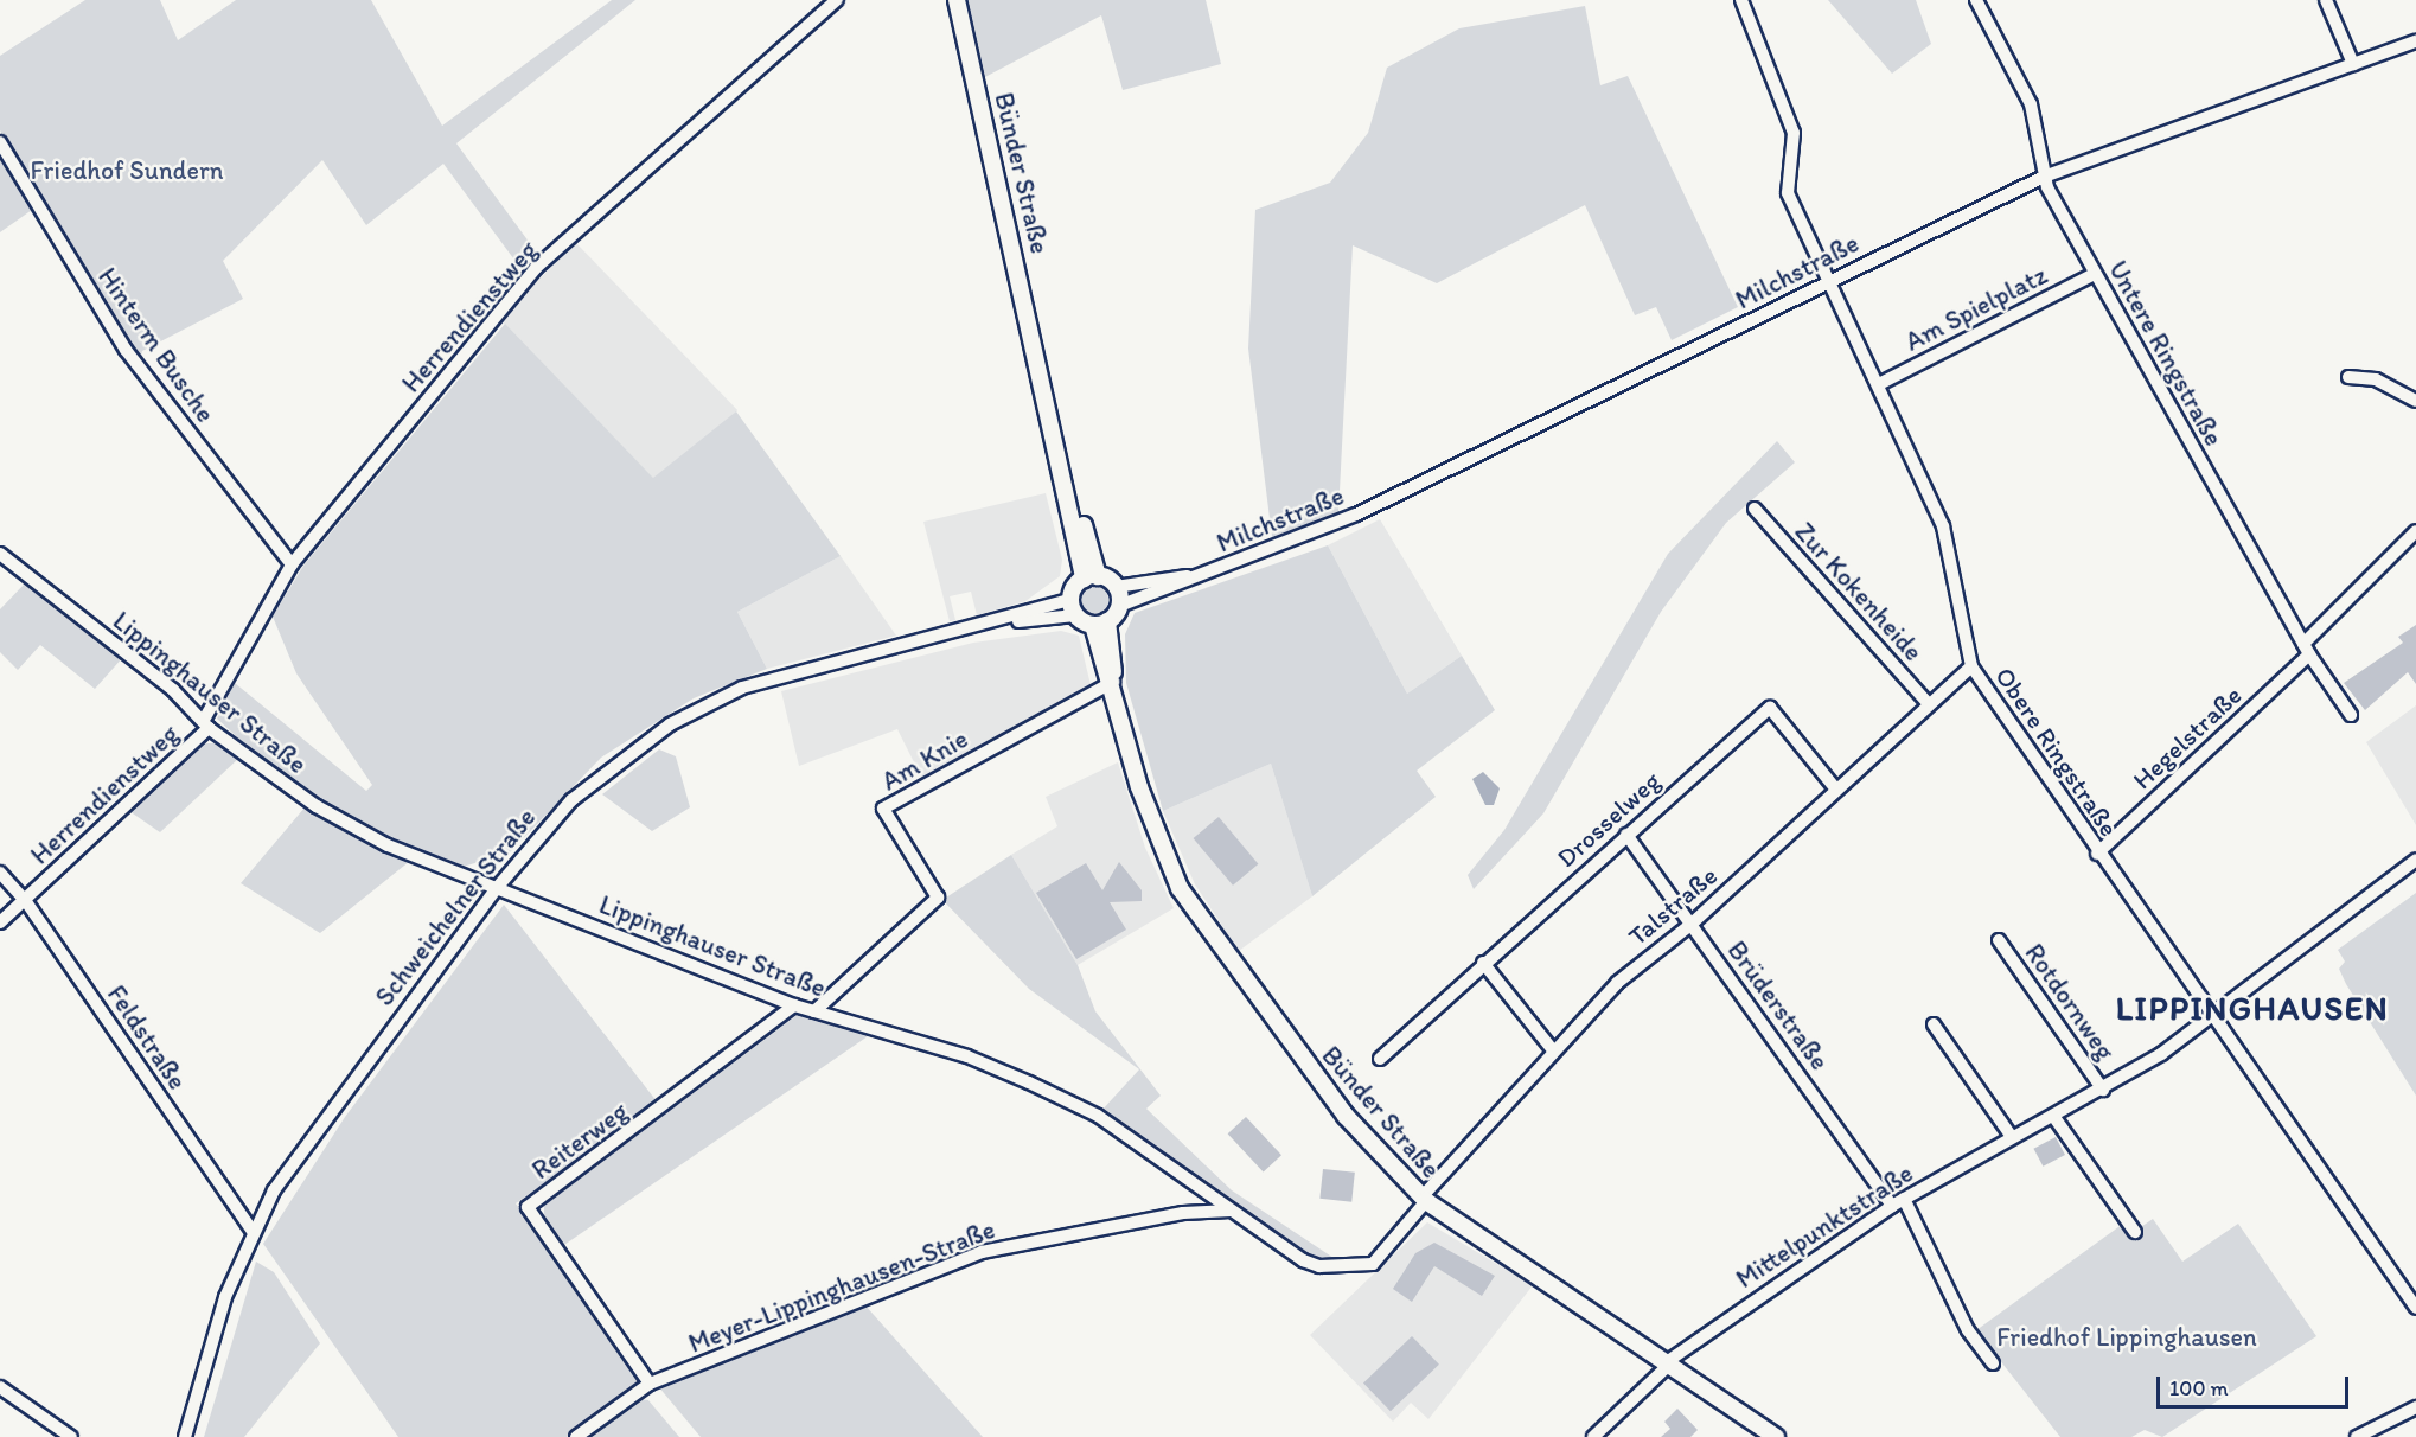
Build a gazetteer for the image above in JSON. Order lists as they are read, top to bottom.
{
  "streets": {
    "main road": ["Bünder Straße"],
    "street": [
      "Milchstraße",
      "Am Spielplatz",
      "Herrendienstweg",
      "Hinterm Busche",
      "Untere Ringstraße",
      "Zur Kokenheide",
      "Lippinghauser Straße",
      "Hegelstraße",
      "Obere Ringstraße",
      "Am Knie",
      "Drosselweg",
      "Talstraße",
      "Schweichelner Straße",
      "Rotdornweg",
      "Brüderstraße",
      "Feldstraße",
      "Reiterweg",
      "Mittelpunktstraße",
      "Meyer-Lippinghausen-Straße"
    ]
  },
  "crossings": [
    ["Bünder Straße", "Lippinghauser Straße"],
    ["Bünder Straße", "Am Knie"],
    ["Bünder Straße", "Talstraße"],
    ["Bünder Straße", "Mittelpunktstraße"],
    ["Milchstraße", "Untere Ringstraße"],
    ["Milchstraße", "Obere Ringstraße"],
    ["Am Spielplatz", "Untere Ringstraße"],
    ["Am Spielplatz", "Obere Ringstraße"],
    ["Herrendienstweg", "Hinterm Busche"],
    ["Herrendienstweg", "Lippinghauser Straße"],
    ["Herrendienstweg", "Feldstraße"],
    ["Untere Ringstraße", "Hegelstraße"],
    ["Zur Kokenheide", "Talstraße"],
    ["Lippinghauser Straße", "Am Knie"],
    ["Lippinghauser Straße", "Talstraße"],
    ["Lippinghauser Straße", "Schweichelner Straße"],
    ["Lippinghauser Straße", "Reiterweg"],
    ["Lippinghauser Straße", "Meyer-Lippinghausen-Straße"],
    ["Hegelstraße", "Obere Ringstraße"],
    ["Obere Ringstraße", "Talstraße"],
    ["Obere Ringstraße", "Mittelpunktstraße"],
    ["Drosselweg", "Talstraße"],
    ["Drosselweg", "Brüderstraße"],
    ["Talstraße", "Brüderstraße"],
    ["Schweichelner Straße", "Feldstraße"],
    ["Rotdornweg", "Mittelpunktstraße"],
    ["Brüderstraße", "Mittelpunktstraße"],
    ["Reiterweg", "Meyer-Lippinghausen-Straße"]
  ],
  "districts": ["LIPPINGHAUSEN"],
  "parks": ["Friedhof Sundern", "Friedhof Lippinghausen"],
  "scale_bar": "100 m"
}
